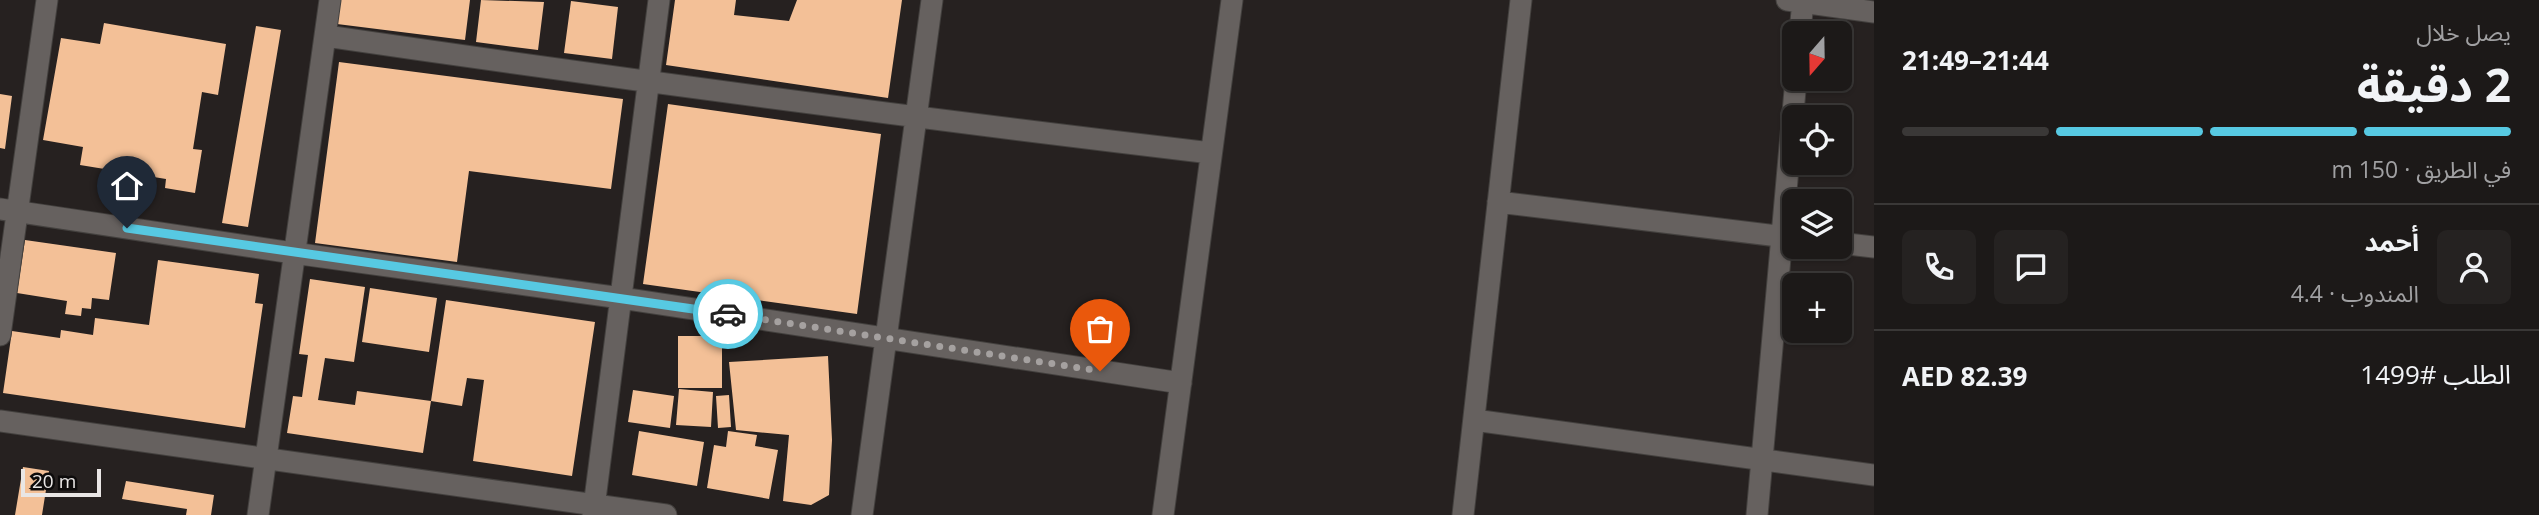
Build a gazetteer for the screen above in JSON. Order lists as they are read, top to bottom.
{
  "scale_bar": "20 m",
  "north": "bottom",
  "page": {
    "heading": ["2 دقيقة", "يصل خلال", "21:44–21:49"],
    "panel": [
      "أحمد",
      "المندوب · 4.4",
      "الطلب #1499",
      "AED 82.39"
    ],
    "map_buttons": "+",
    "bar": "في الطريق · 150 m",
    "scale": "20 m"
  }
}
